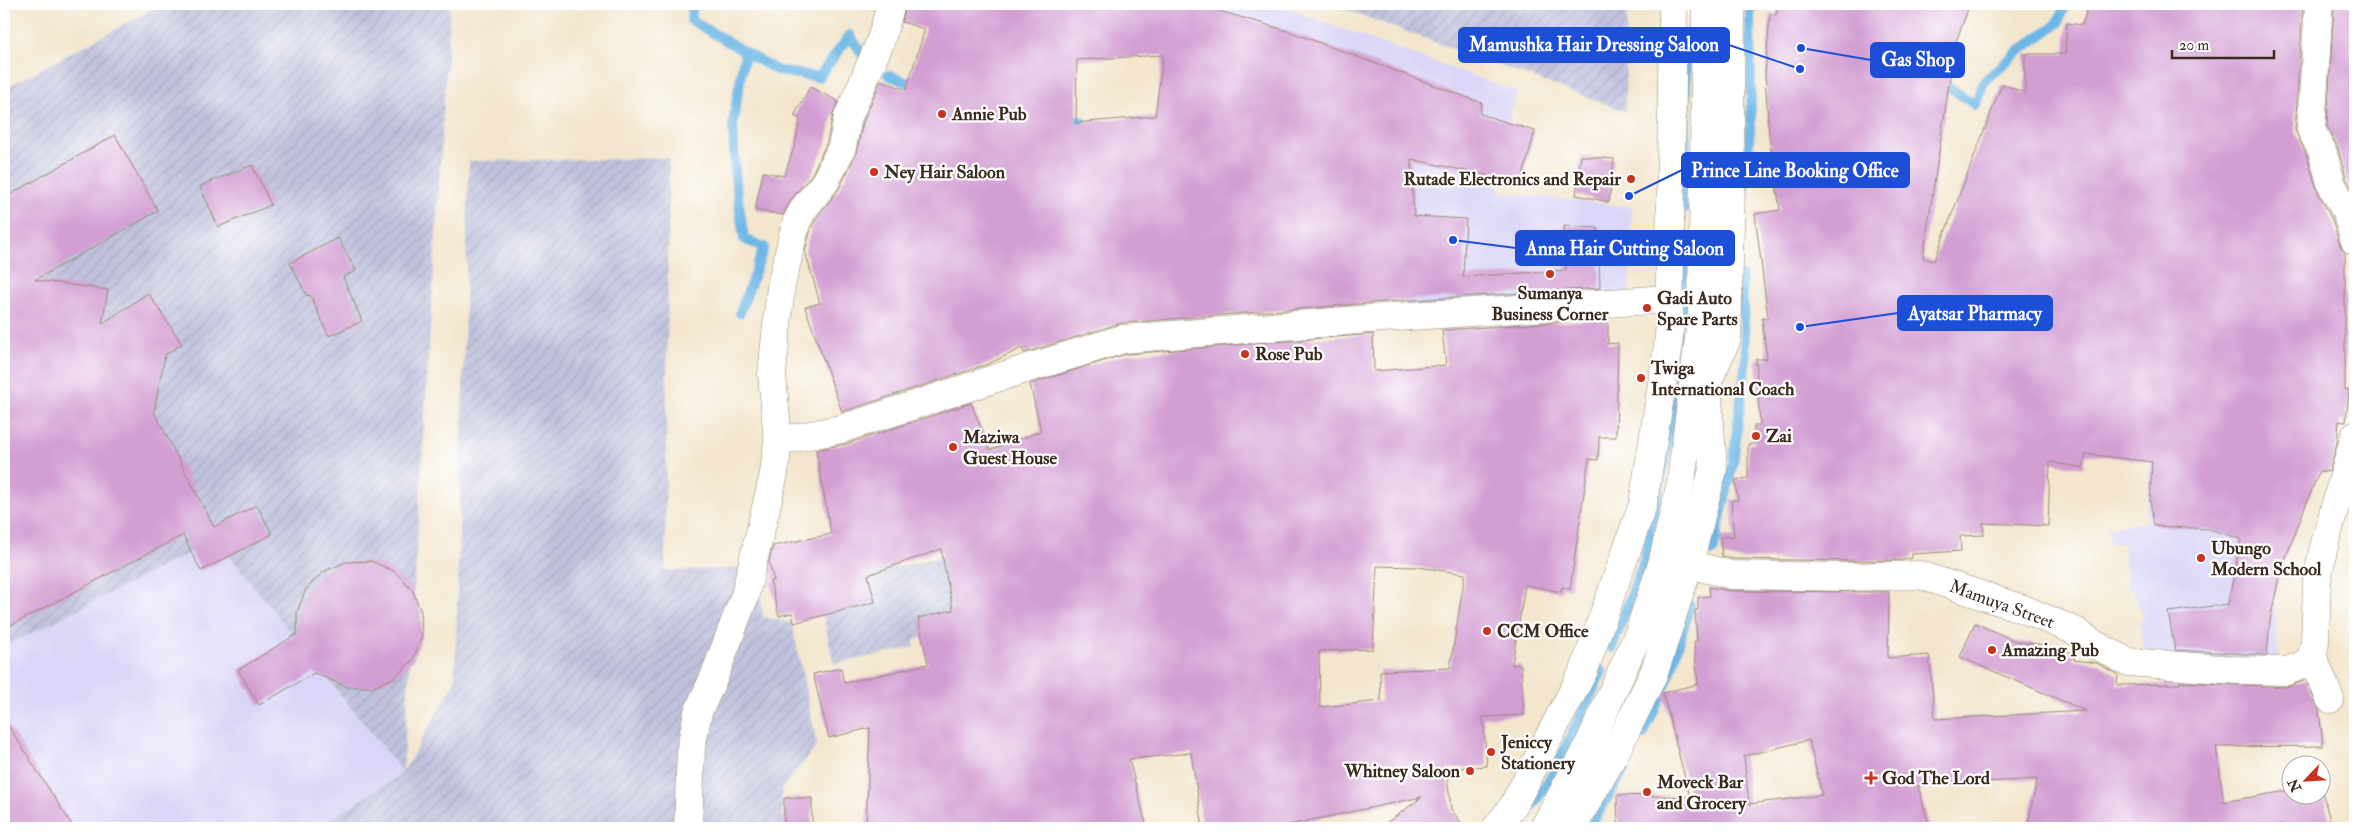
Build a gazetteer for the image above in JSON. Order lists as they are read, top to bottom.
{
  "streets": {
    "street": ["Mamuya Street"]
  },
  "places": {
    "other": [
      "Gas Shop",
      "Mamushka Hair Dressing Saloon",
      "Annie Pub",
      "Ney Hair Saloon",
      "Rutade Electronics and Repair",
      "Prince Line Booking Office",
      "Anna Hair Cutting Saloon",
      "Sumanya Business Corner",
      "Gadi Auto Spare Parts",
      "Ayatsar Pharmacy",
      "Rose Pub",
      "Twiga International Coach",
      "Zai",
      "Maziwa Guest House",
      "Ubungo Modern School",
      "CCM Office",
      "Amazing Pub",
      "Jeniccy Stationery",
      "Whitney Saloon",
      "Moveck Bar and Grocery"
    ],
    "health": ["God The Lord"]
  },
  "scale_bar": "20 m",
  "north": "bottom left"
}
